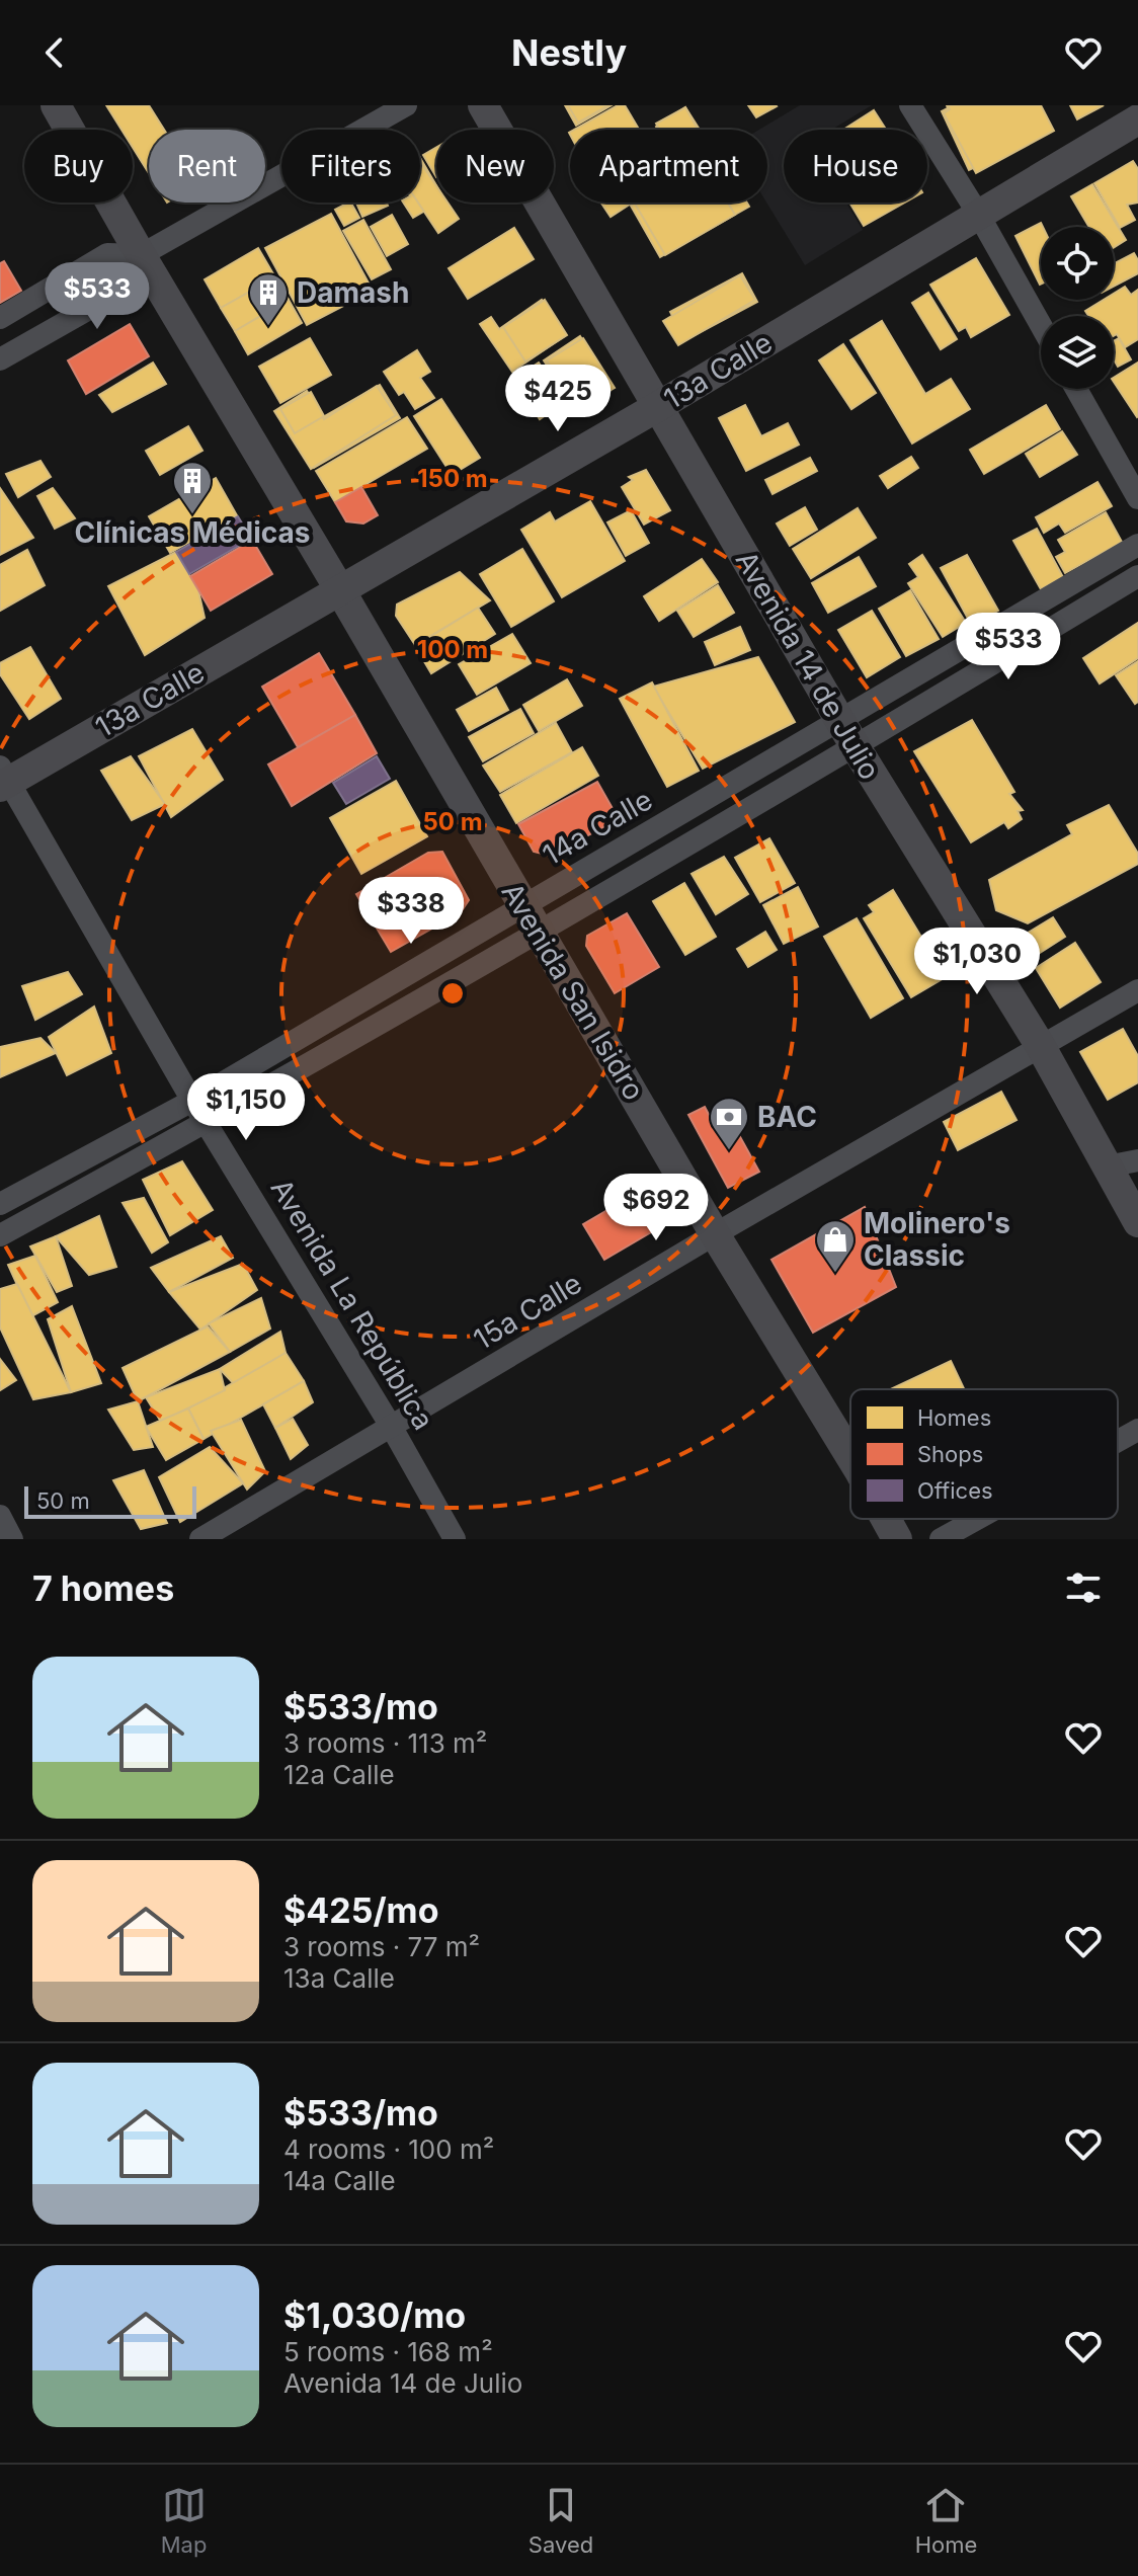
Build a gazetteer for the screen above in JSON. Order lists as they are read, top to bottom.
{
  "streets": {
    "street": [
      "13a Calle",
      "Avenida 14 de Julio",
      "14a Calle",
      "Avenida San Isidro",
      "Avenida La República",
      "15a Calle"
    ]
  },
  "crossings": [
    ["13a Calle", "Avenida 14 de Julio"],
    ["13a Calle", "Avenida San Isidro"],
    ["13a Calle", "Avenida La República"],
    ["Avenida 14 de Julio", "14a Calle"],
    ["Avenida 14 de Julio", "15a Calle"],
    ["14a Calle", "Avenida San Isidro"],
    ["14a Calle", "Avenida La República"],
    ["Avenida San Isidro", "15a Calle"],
    ["Avenida La República", "15a Calle"]
  ],
  "places": {
    "building": ["Damash", "Clínicas Médicas"],
    "bank": ["BAC"],
    "shop": ["Molinero's Classic"]
  },
  "legend": ["Homes", "Shops", "Offices"],
  "scale_bar": "50 m",
  "page": {
    "header": "Nestly",
    "chip": [
      "Buy",
      "Rent",
      "Filters",
      "New",
      "Apartment",
      "House"
    ],
    "price": [
      "$533",
      "$425",
      "$533",
      "$338",
      "$1,030",
      "$1,150",
      "$692"
    ],
    "scale": "50 m",
    "heading": "7 homes",
    "list": [
      {
        "name": "$533/mo",
        "note": "3 rooms · 113 m² · 12a Calle"
      },
      {
        "name": "$425/mo",
        "note": "3 rooms · 77 m² · 13a Calle"
      },
      {
        "name": "$533/mo",
        "note": "4 rooms · 100 m² · 14a Calle"
      },
      {
        "name": "$1,030/mo",
        "note": "5 rooms · 168 m² · Avenida 14 de Julio"
      }
    ],
    "tabs": ["Map", "Saved", "Home"]
  },
  "rings": ["150 m", "100 m", "50 m"]
}
